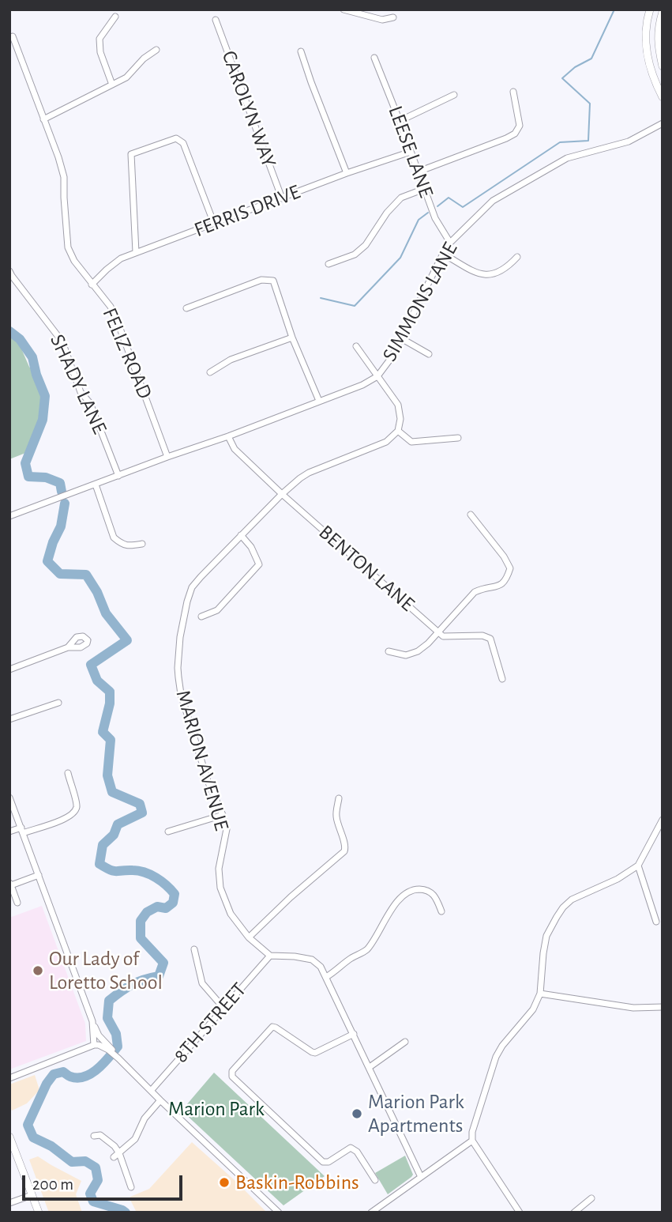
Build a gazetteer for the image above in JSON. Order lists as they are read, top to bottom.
{
  "streets": {
    "street": [
      "CAROLYN WAY",
      "LEESE LANE",
      "FERRIS DRIVE",
      "SIMMONS LANE",
      "FELIZ ROAD",
      "SHADY LANE",
      "BENTON LANE",
      "MARION AVENUE",
      "8TH STREET"
    ]
  },
  "crossings": [
    ["CAROLYN WAY", "FERRIS DRIVE"],
    ["LEESE LANE", "FERRIS DRIVE"],
    ["LEESE LANE", "SIMMONS LANE"],
    ["FERRIS DRIVE", "FELIZ ROAD"],
    ["SIMMONS LANE", "FELIZ ROAD"],
    ["SIMMONS LANE", "SHADY LANE"],
    ["SIMMONS LANE", "BENTON LANE"],
    ["BENTON LANE", "MARION AVENUE"],
    ["MARION AVENUE", "8TH STREET"]
  ],
  "parks": ["Marion Park"],
  "places": ["Our Lady of Loretto School", "Marion Park Apartments", "Baskin-Robbins"],
  "scale_bar": "200 m"
}
